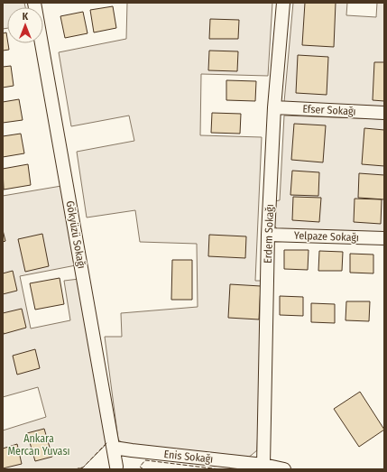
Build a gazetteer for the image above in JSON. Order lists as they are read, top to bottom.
{
  "streets": {
    "street": [
      "Efser Sokağı",
      "Erdem Sokağı",
      "Gökyüzü Sokağı",
      "Yelpaze Sokağı",
      "Enis Sokağı"
    ]
  },
  "crossings": [
    ["Efser Sokağı", "Erdem Sokağı"],
    ["Erdem Sokağı", "Yelpaze Sokağı"],
    ["Erdem Sokağı", "Enis Sokağı"],
    ["Gökyüzü Sokağı", "Enis Sokağı"]
  ],
  "parks": ["Ankara Mercan Yuvası"],
  "north": "top"
}
